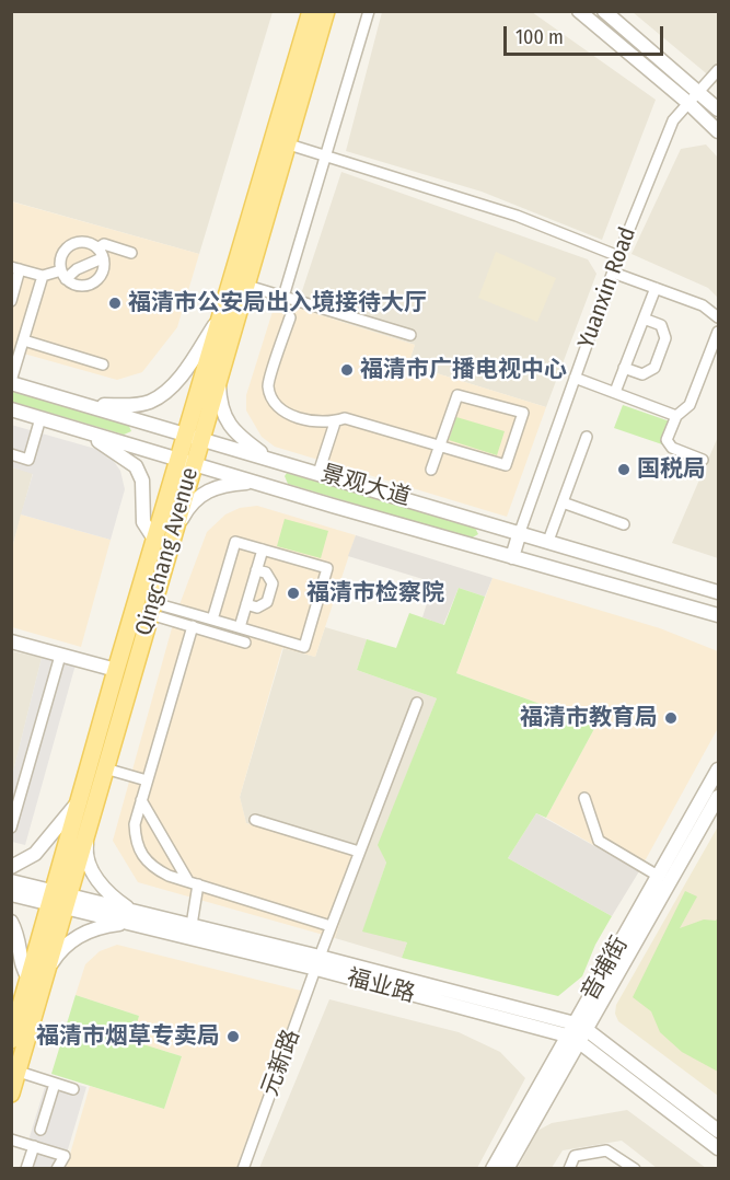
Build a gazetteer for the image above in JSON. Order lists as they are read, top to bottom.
{
  "streets": {
    "main road": ["Qingchang Avenue"],
    "street": [
      "Yuanxin Road",
      "景观大道",
      "音埔街",
      "福业路",
      "元新路"
    ]
  },
  "crossings": [
    ["Yuanxin Road", "景观大道"],
    ["景观大道", "Qingchang Avenue"],
    ["Qingchang Avenue", "福业路"],
    ["音埔街", "福业路"],
    ["福业路", "元新路"]
  ],
  "places": [
    "福清市公安局出入境接待大厅",
    "福清市广播电视中心",
    "国税局",
    "福清市检察院",
    "福清市教育局",
    "福清市烟草专卖局"
  ],
  "scale_bar": "100 m"
}
